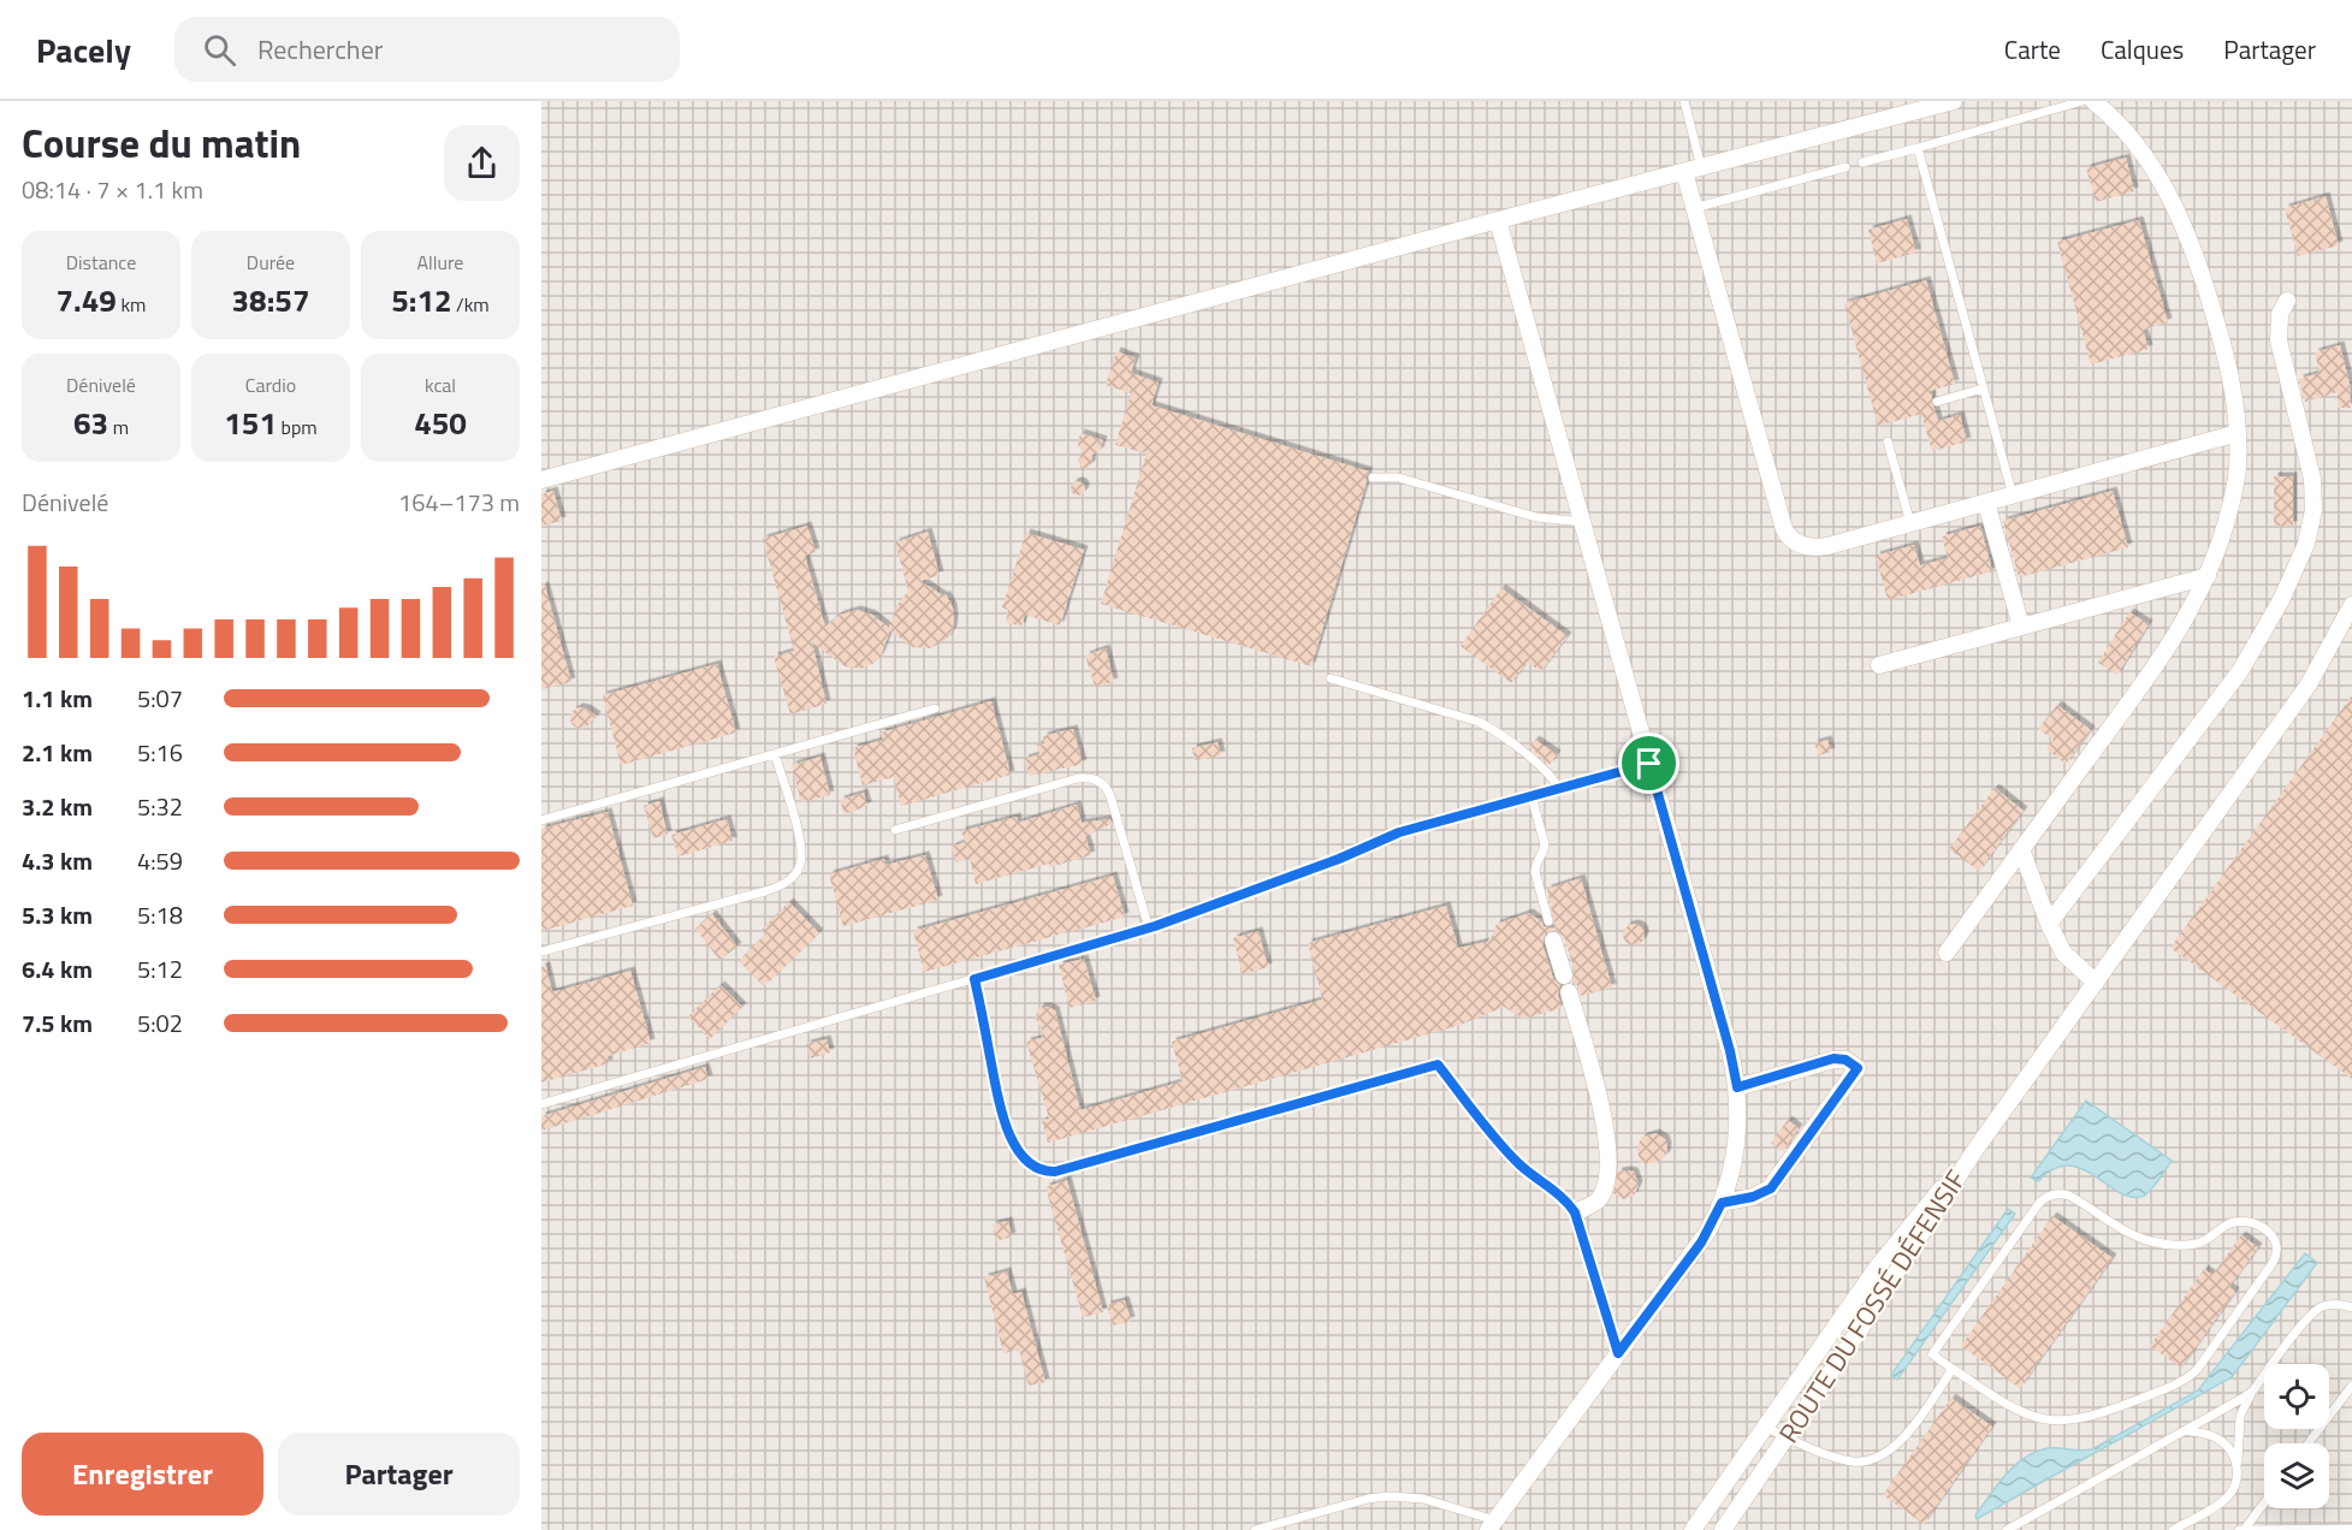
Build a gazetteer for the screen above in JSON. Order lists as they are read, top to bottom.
{
  "streets": {
    "street": ["ROUTE DU FOSSÉ DÉFENSIF"]
  },
  "page": {
    "header": "Pacely",
    "search": "Rechercher",
    "nav": ["Carte", "Calques", "Partager"],
    "heading": ["Course du matin", "08:14 · 7 × 1.1 km"],
    "stats": [
      ["Distance", "7.49 km"],
      ["Durée", "38:57"],
      ["Allure", "5:12 /km"],
      ["Dénivelé", "63 m"],
      ["Cardio", "151 bpm"],
      ["kcal", "450"]
    ],
    "chart": ["Dénivelé", "164–173 m"],
    "list": [
      {
        "name": "1.1 km",
        "note": "5:07"
      },
      {
        "name": "2.1 km",
        "note": "5:16"
      },
      {
        "name": "3.2 km",
        "note": "5:32"
      },
      {
        "name": "4.3 km",
        "note": "4:59"
      },
      {
        "name": "5.3 km",
        "note": "5:18"
      },
      {
        "name": "6.4 km",
        "note": "5:12"
      },
      {
        "name": "7.5 km",
        "note": "5:02"
      }
    ],
    "buttons": ["Enregistrer", "Partager"]
  }
}
